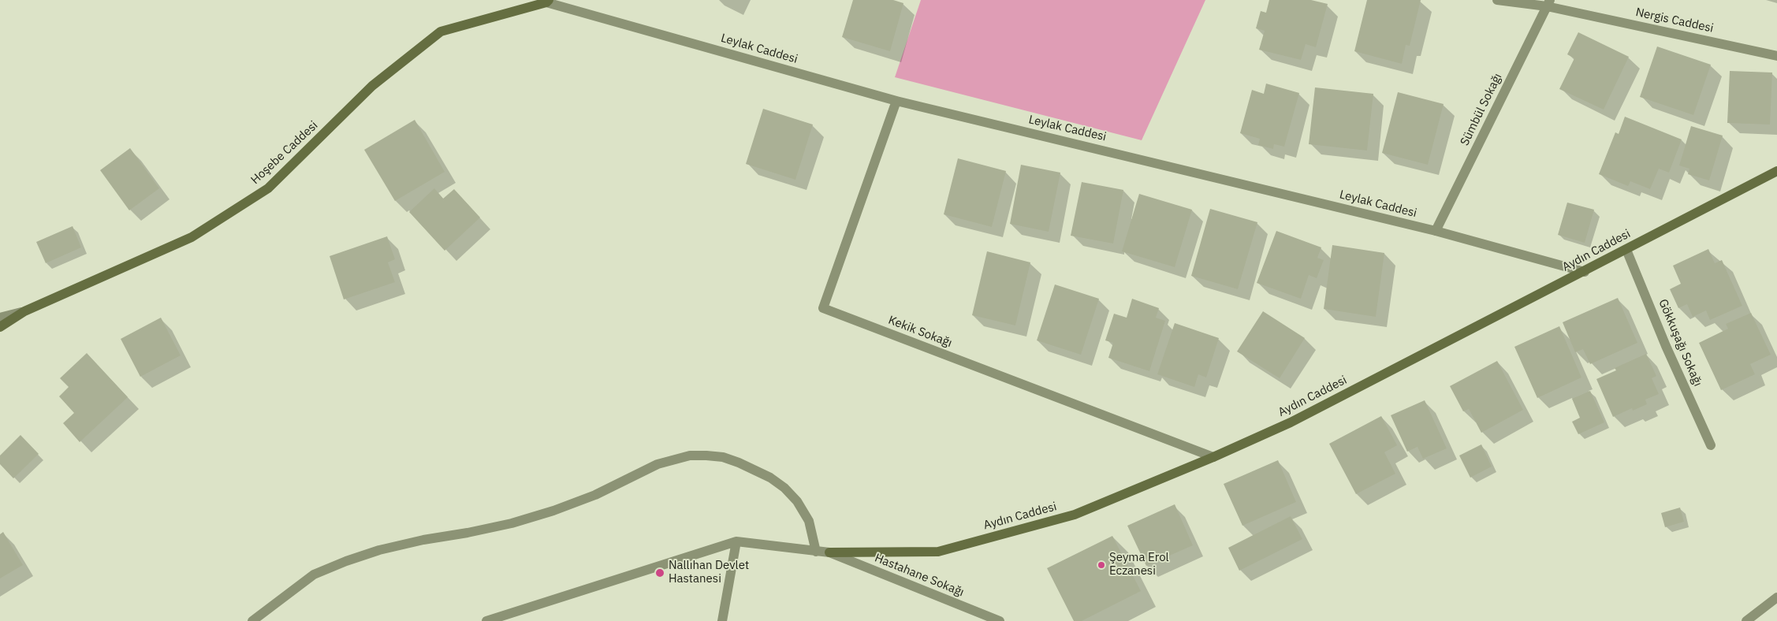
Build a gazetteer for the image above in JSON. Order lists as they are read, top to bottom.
{
  "streets": {
    "street": [
      "Nergis Caddesi",
      "Leylak Caddesi",
      "Sümbül Sokağı",
      "Hoşebe Caddesi",
      "Aydın Caddesi",
      "Kekik Sokağı",
      "Gökkuşağı Sokağı",
      "Hastahane Sokağı"
    ]
  },
  "crossings": [
    ["Nergis Caddesi", "Sümbül Sokağı"],
    ["Leylak Caddesi", "Sümbül Sokağı"],
    ["Leylak Caddesi", "Hoşebe Caddesi"],
    ["Leylak Caddesi", "Aydın Caddesi"],
    ["Leylak Caddesi", "Kekik Sokağı"],
    ["Aydın Caddesi", "Kekik Sokağı"],
    ["Aydın Caddesi", "Gökkuşağı Sokağı"],
    ["Aydın Caddesi", "Hastahane Sokağı"]
  ],
  "places": ["Şeyma Erol Eczanesi", "Nallıhan Devlet Hastanesi"]
}
